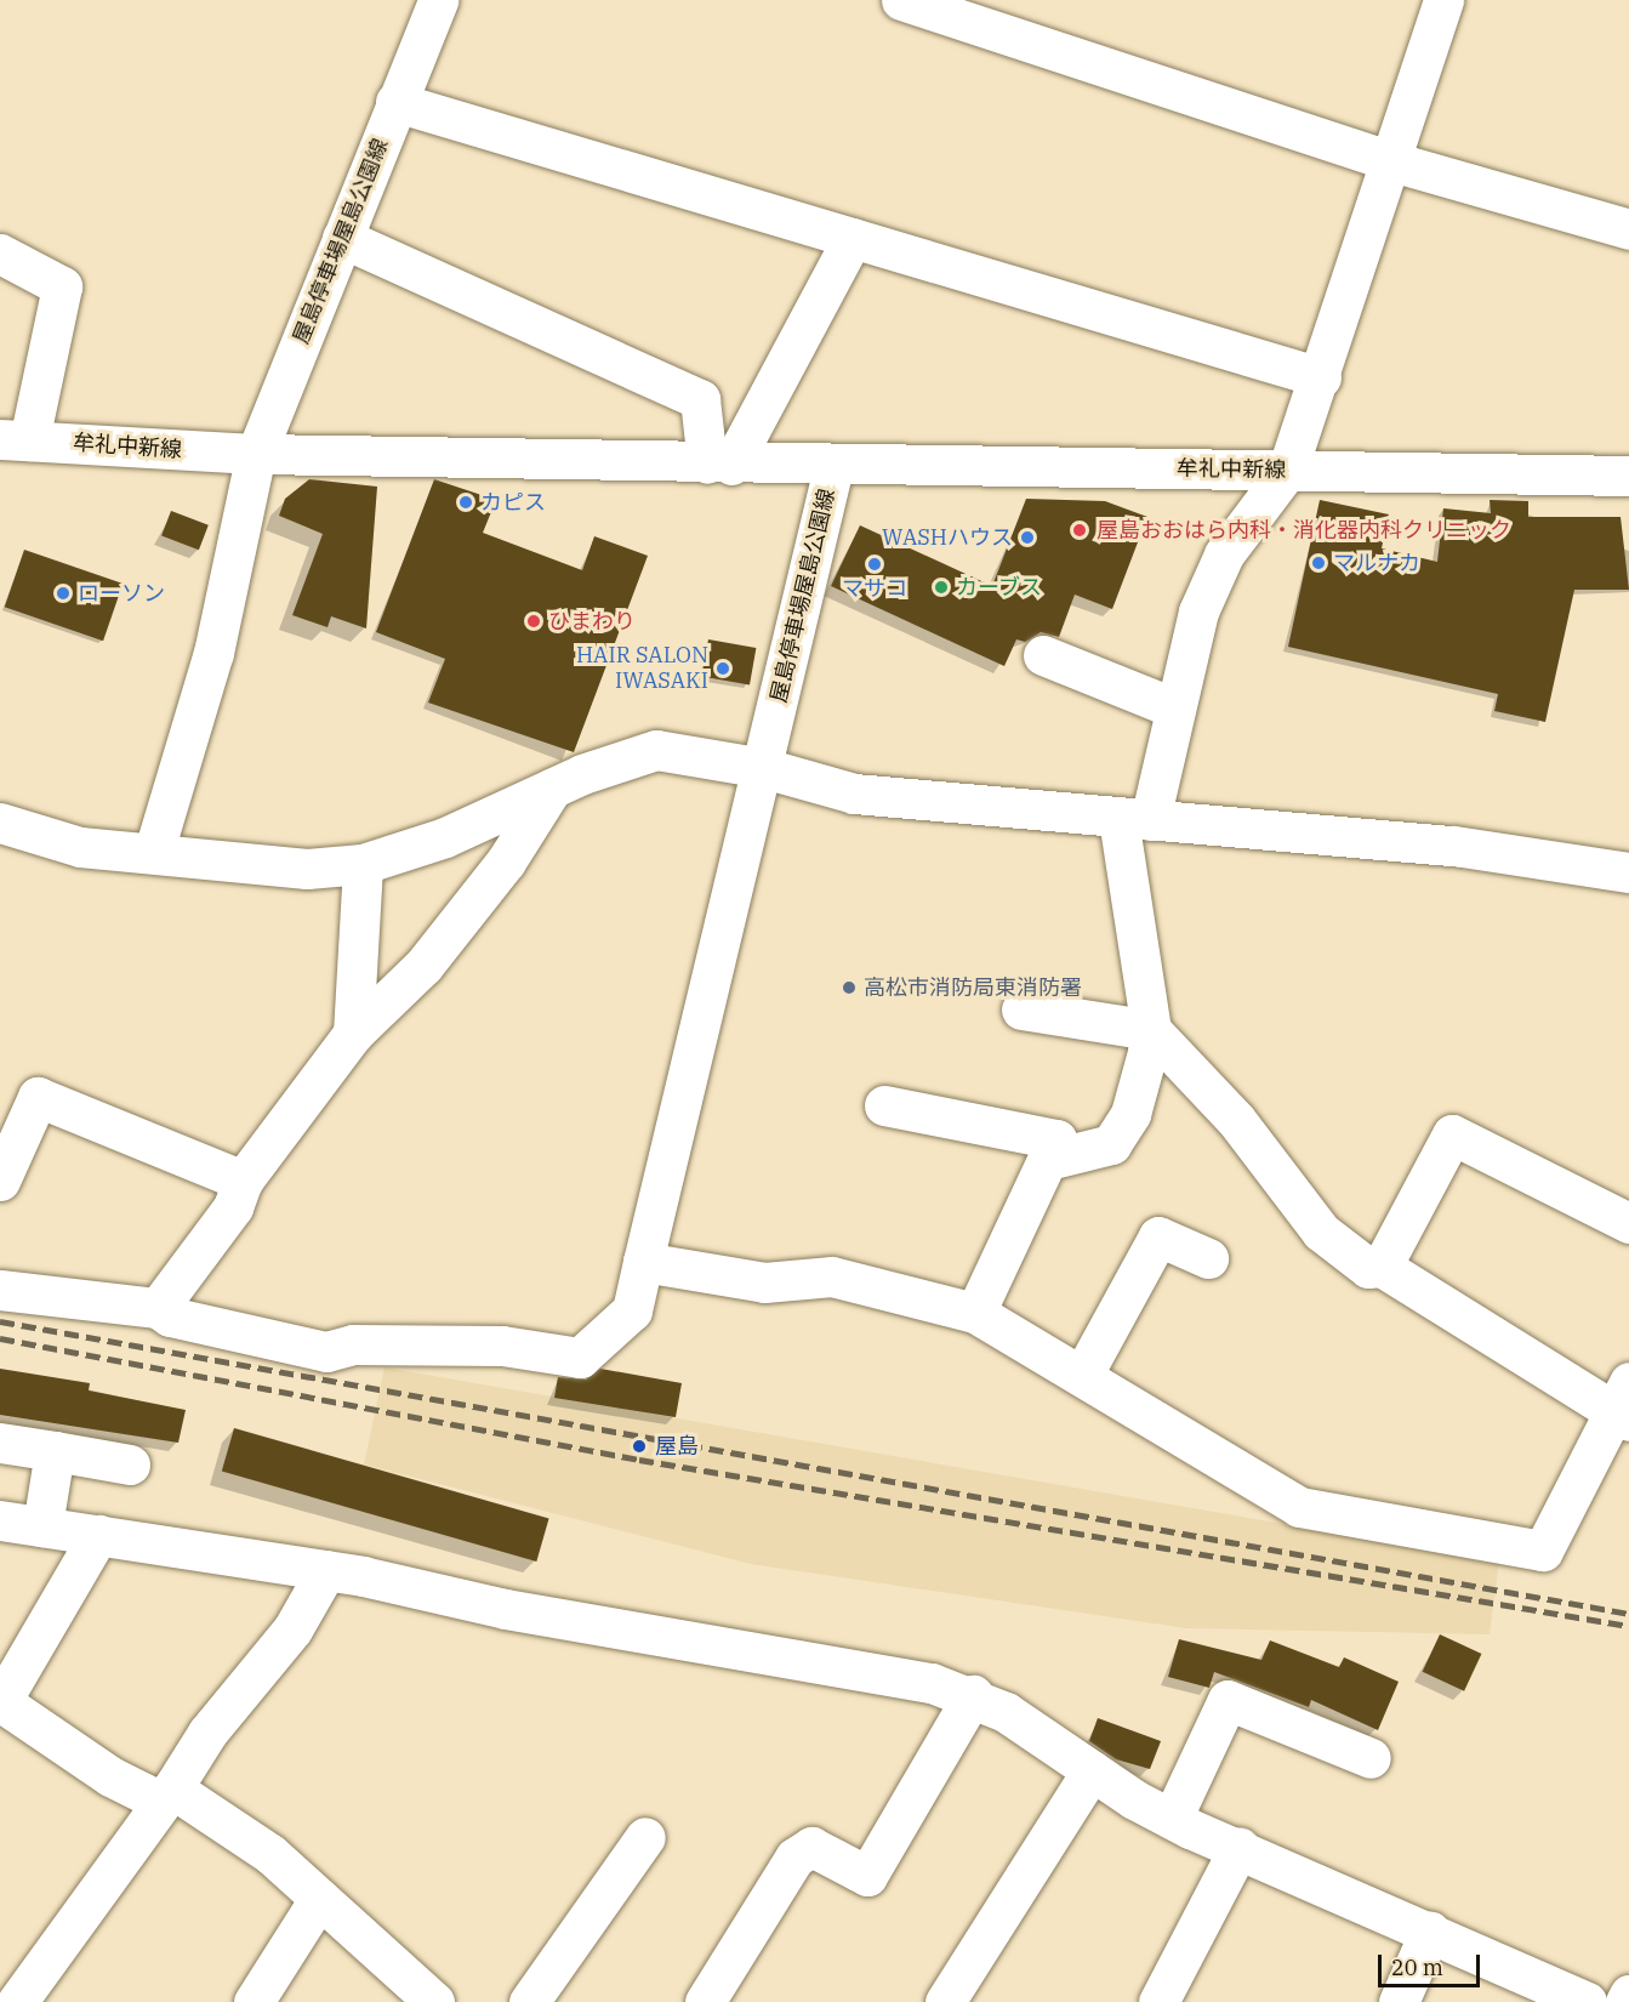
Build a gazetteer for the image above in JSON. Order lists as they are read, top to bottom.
{
  "streets": {
    "street": ["屋島停車場屋島公園線", "牟礼中新線"]
  },
  "crossings": [
    ["屋島停車場屋島公園線", "牟礼中新線"]
  ],
  "places": [
    "カピス",
    "屋島おおはら内科・消化器内科クリニック",
    "WASHハウス",
    "マルナカ",
    "マサコ",
    "カーブス",
    "ローソン",
    "ひまわり",
    "HAIR SALON IWASAKI",
    "高松市消防局東消防署",
    "屋島"
  ],
  "scale_bar": "20 m"
}
